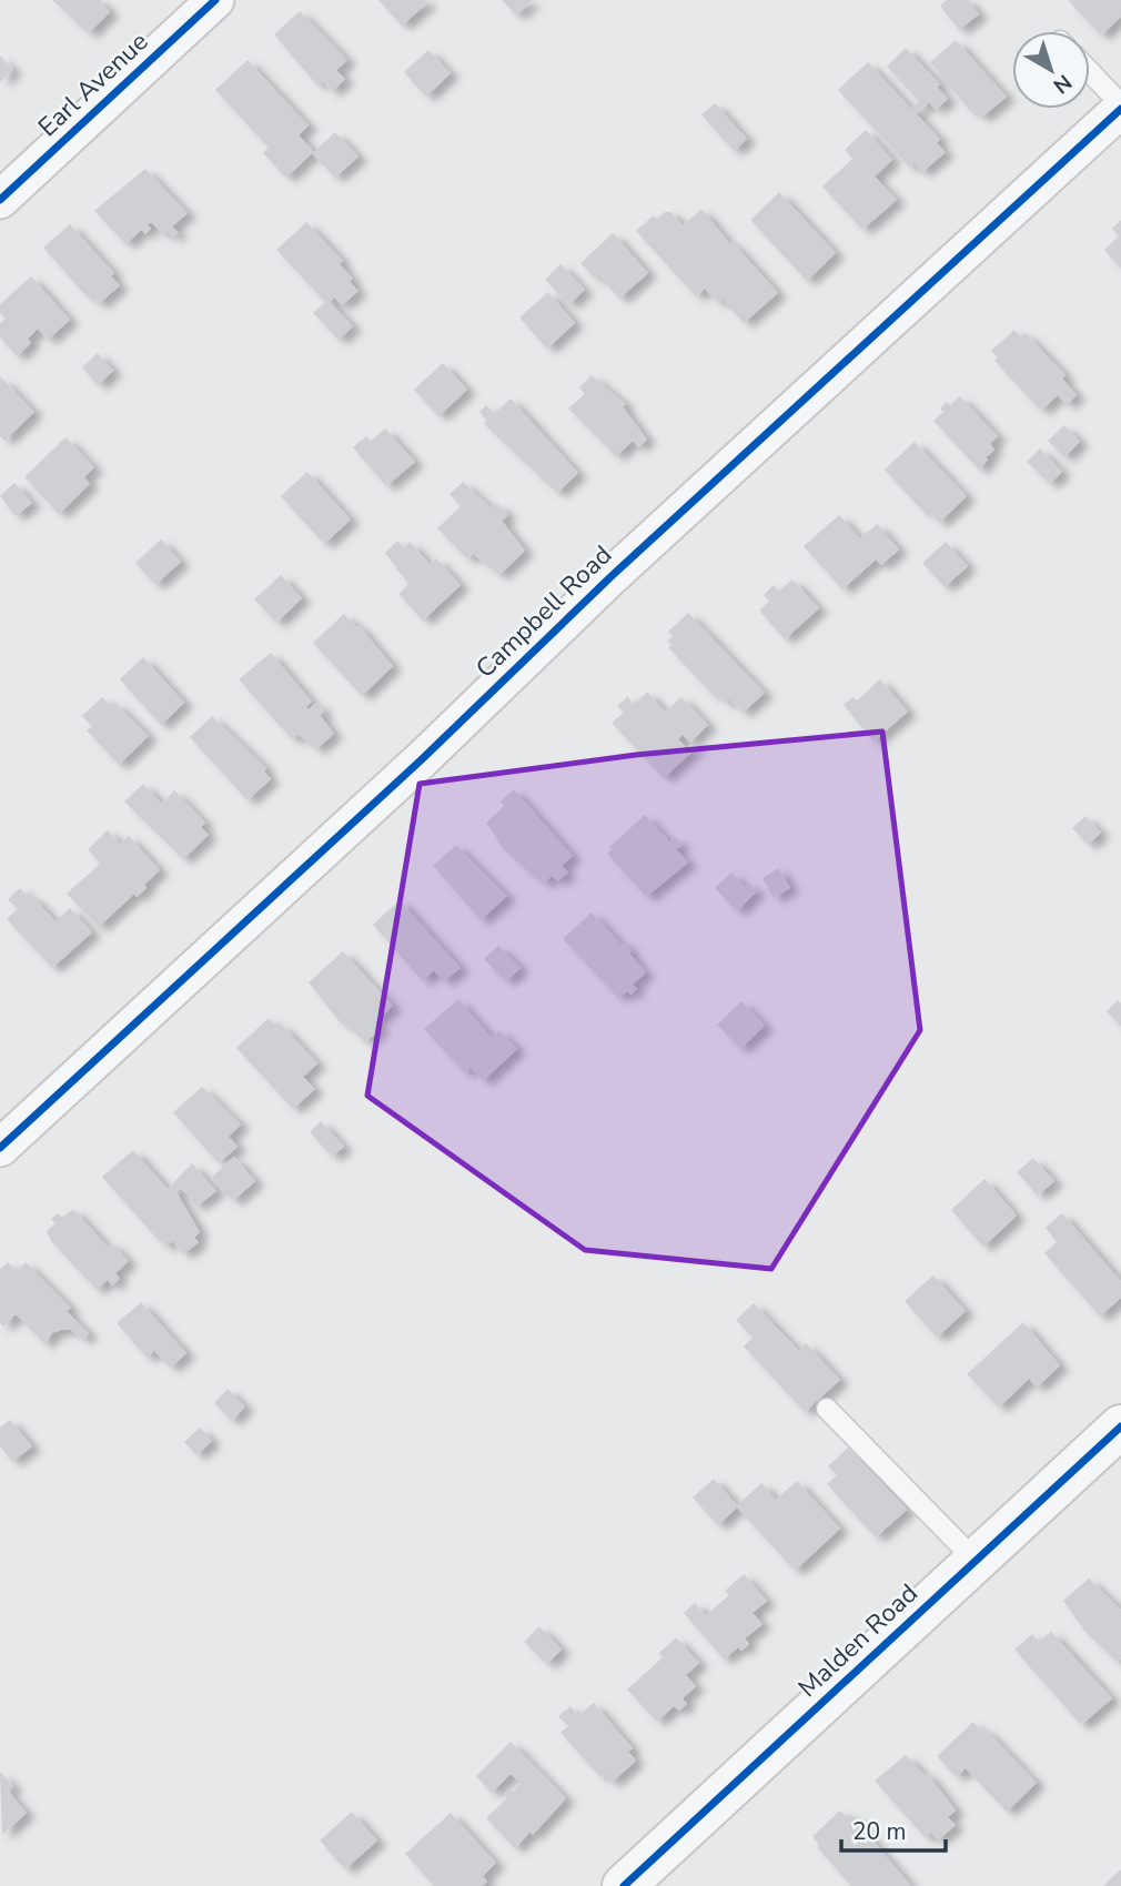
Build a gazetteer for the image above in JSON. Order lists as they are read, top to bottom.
{
  "streets": {
    "street": ["Earl Avenue", "Campbell Road", "Malden Road"]
  },
  "scale_bar": "20 m",
  "north": "bottom right"
}
